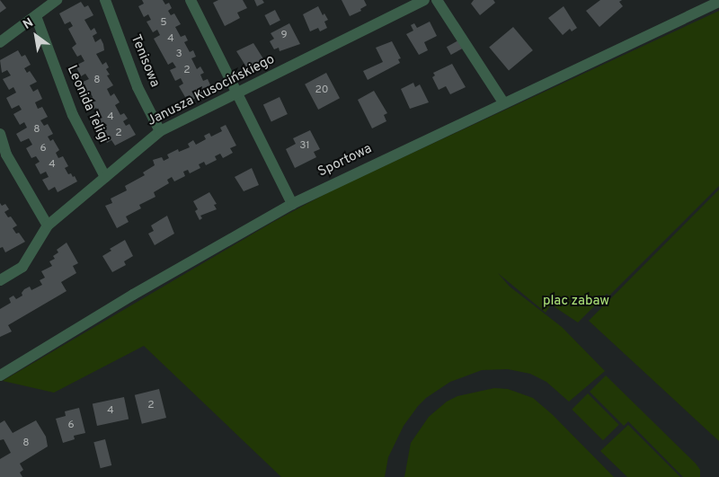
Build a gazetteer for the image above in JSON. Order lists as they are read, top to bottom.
{
  "streets": {
    "street": [
      "Tenisowa",
      "Janusza Kusocińskiego",
      "Leonida Teligi",
      "Sportowa"
    ]
  },
  "crossings": [
    ["Tenisowa", "Janusza Kusocińskiego"],
    ["Janusza Kusocińskiego", "Leonida Teligi"]
  ],
  "parks": ["plac zabaw"],
  "house_numbers": [
    "5",
    "9",
    "4",
    "3",
    "2",
    "8",
    "20",
    "4",
    "8",
    "2",
    "31",
    "6",
    "4",
    "2",
    "4",
    "6",
    "8"
  ],
  "north": "top left"
}
